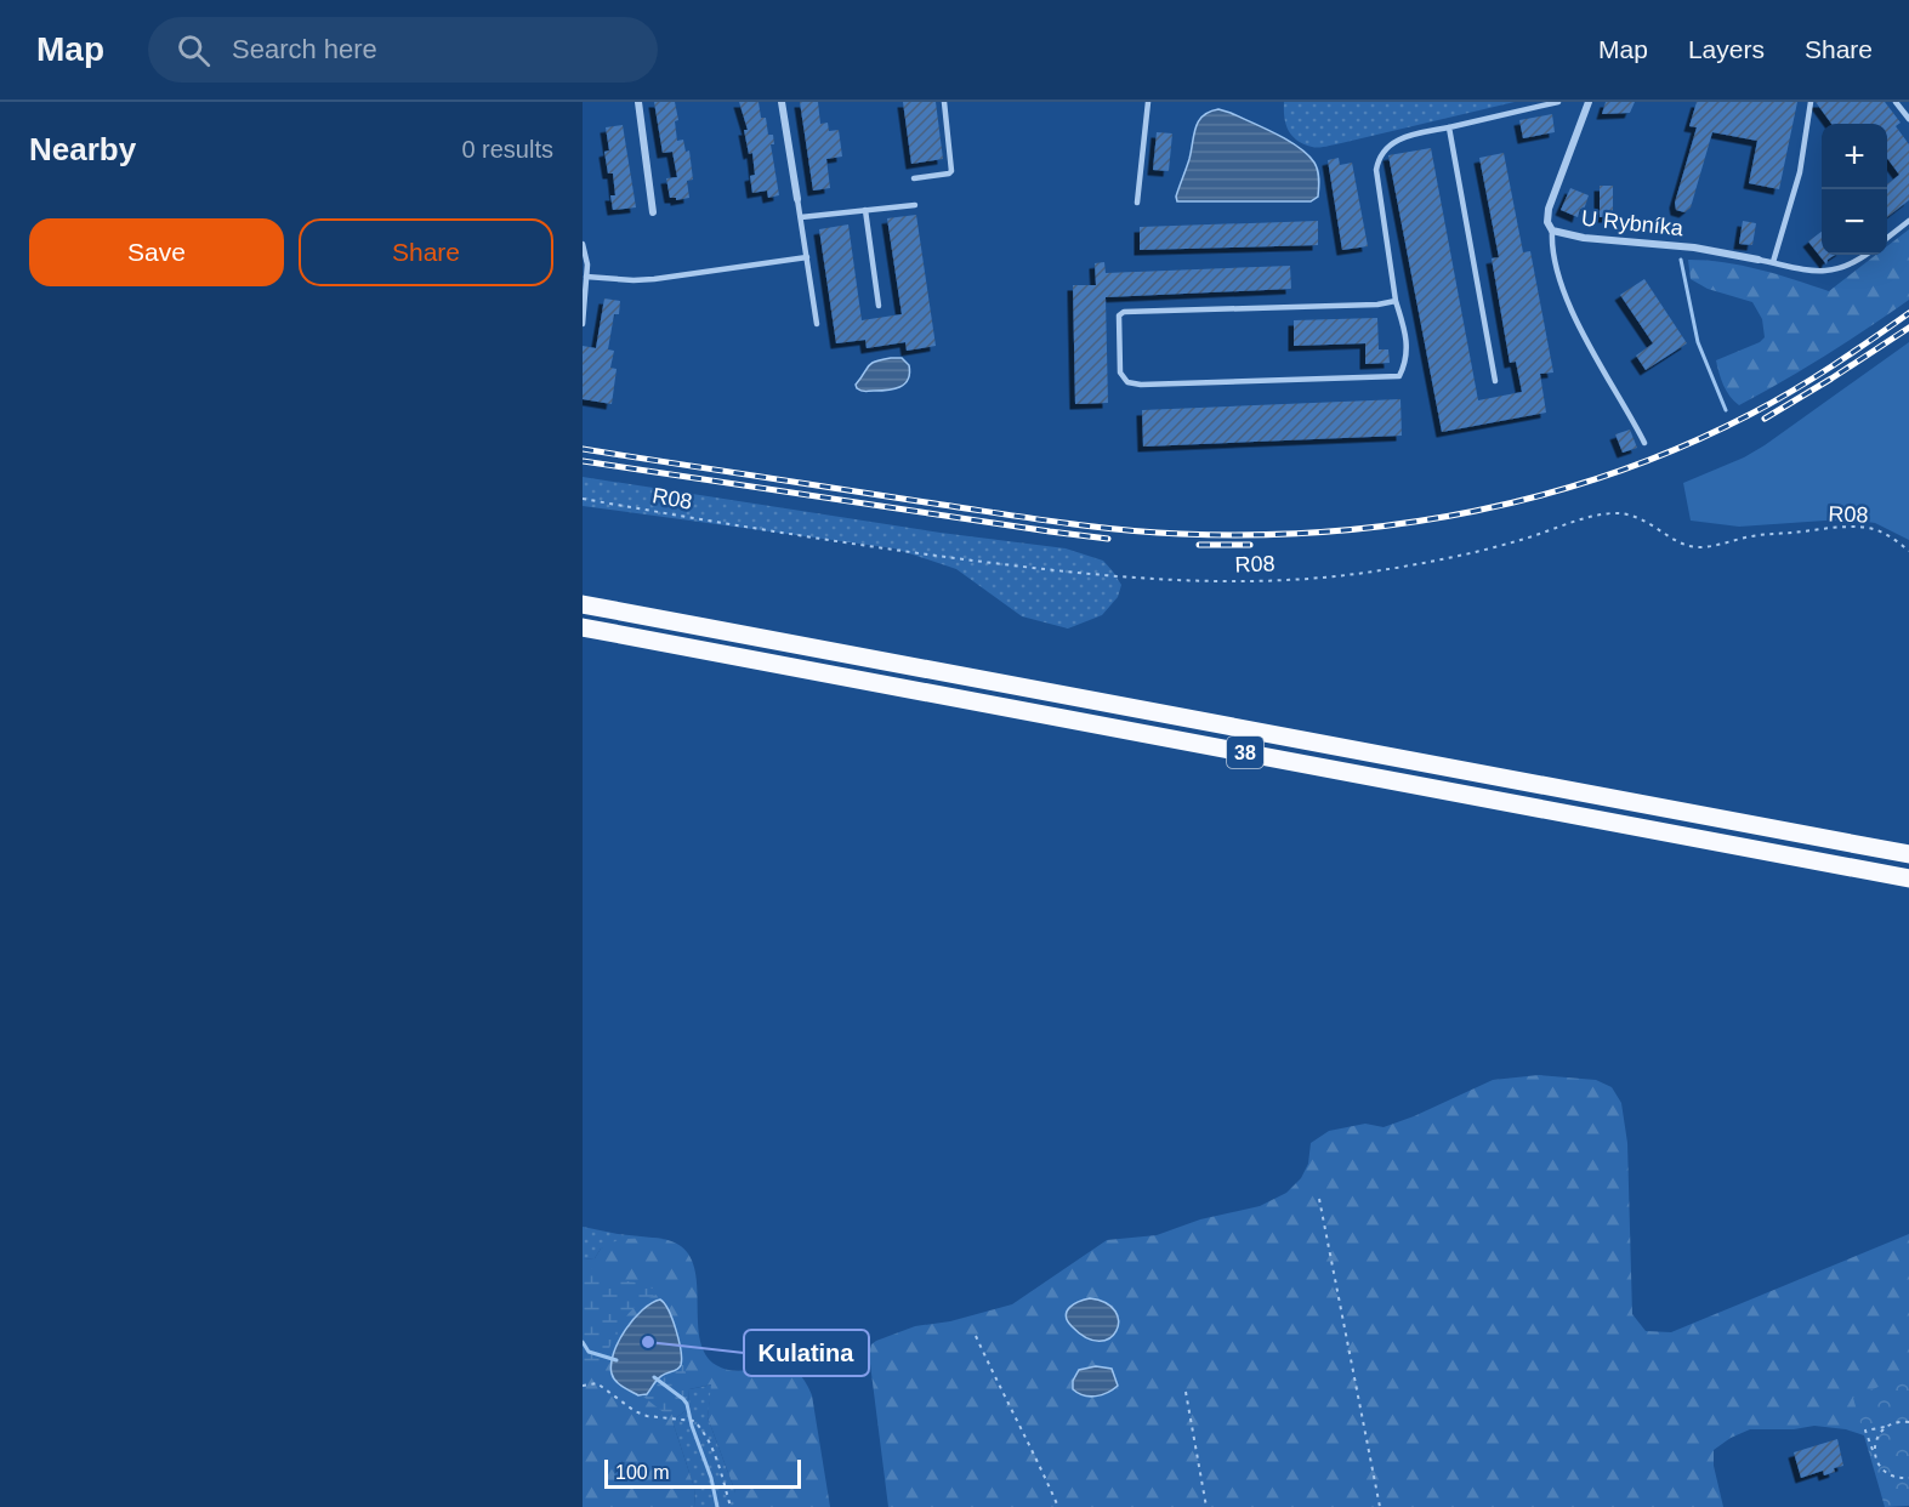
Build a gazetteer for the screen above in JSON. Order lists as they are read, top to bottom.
{
  "streets": {
    "highway": ["38"],
    "street": ["U Rybníka"],
    "path": ["R08"]
  },
  "places": ["Kulatina"],
  "scale_bar": "100 m",
  "page": {
    "header": "Map",
    "search": "Search here",
    "nav": ["Map", "Layers", "Share"],
    "heading": ["Nearby", "0 results"],
    "map_buttons": ["+", "−"],
    "buttons": ["Save", "Share"],
    "scale": "100 m"
  }
}
